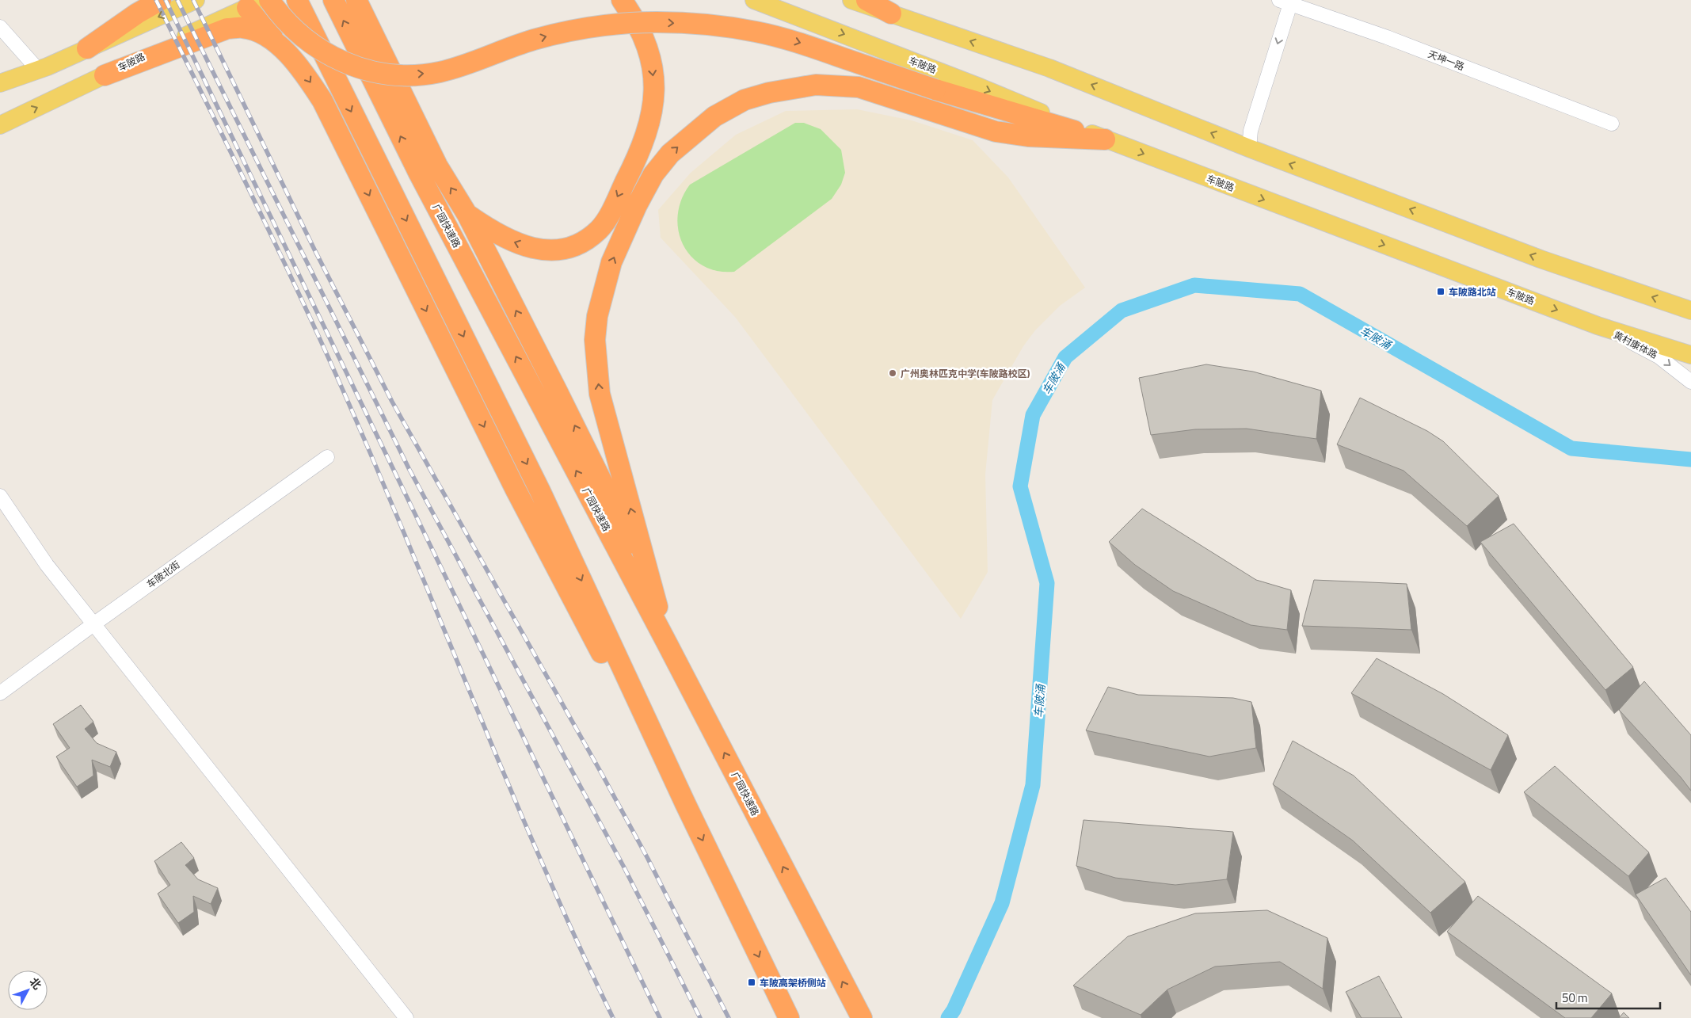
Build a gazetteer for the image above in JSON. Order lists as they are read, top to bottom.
{
  "streets": {
    "highway": ["广园快速路"],
    "main road": ["车陂路"],
    "street": ["天坤一路", "黄村康体路", "车陂北街"]
  },
  "crossings": [
    ["车陂路", "黄村康体路"]
  ],
  "one_way": ["黄村康体路"],
  "water": ["车陂涌"],
  "places": {
    "transit": ["车陂路北站", "车陂高架桥侧站"],
    "other": ["广州奥林匹克中学(车陂路校区)"]
  },
  "scale_bar": "50 m",
  "north": "top right"
}
